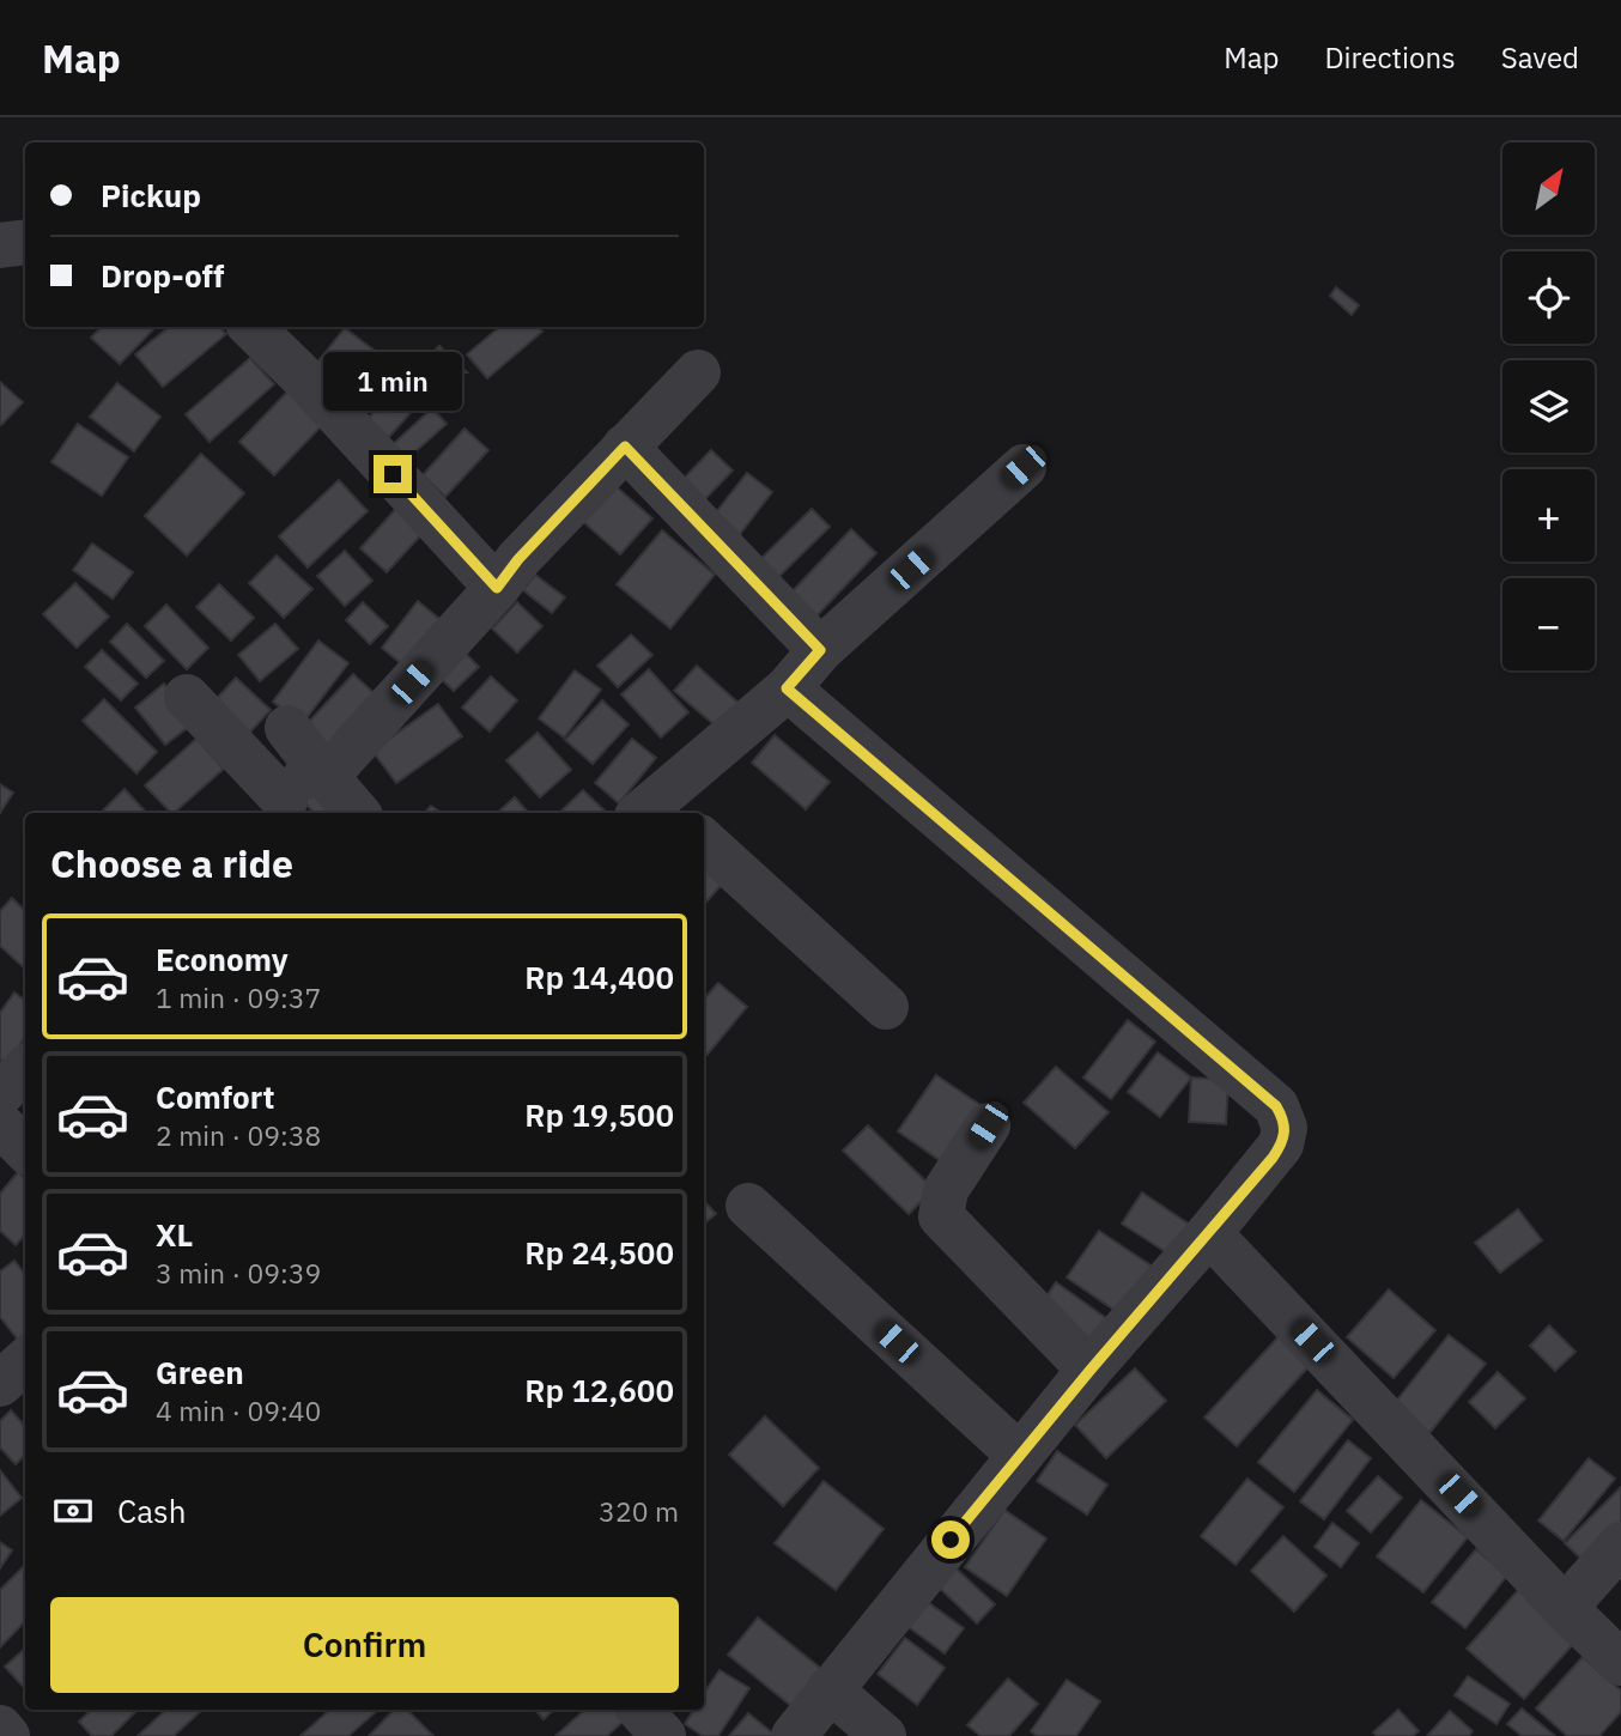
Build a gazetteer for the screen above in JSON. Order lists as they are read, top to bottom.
{
  "north": "top right",
  "page": {
    "header": "Map",
    "nav": ["Map", "Directions", "Saved"],
    "map_buttons": ["+", "−"],
    "banner": ["Pickup", "Drop-off"],
    "bubble": "1 min",
    "heading": "Choose a ride",
    "list": [
      {
        "name": "Economy",
        "note": "1 min · 09:37",
        "value": "Rp 14,400"
      },
      {
        "name": "Comfort",
        "note": "2 min · 09:38",
        "value": "Rp 19,500"
      },
      {
        "name": "XL",
        "note": "3 min · 09:39",
        "value": "Rp 24,500"
      },
      {
        "name": "Green",
        "note": "4 min · 09:40",
        "value": "Rp 12,600"
      }
    ],
    "pay": ["Cash", "320 m"],
    "buttons": "Confirm"
  }
}
